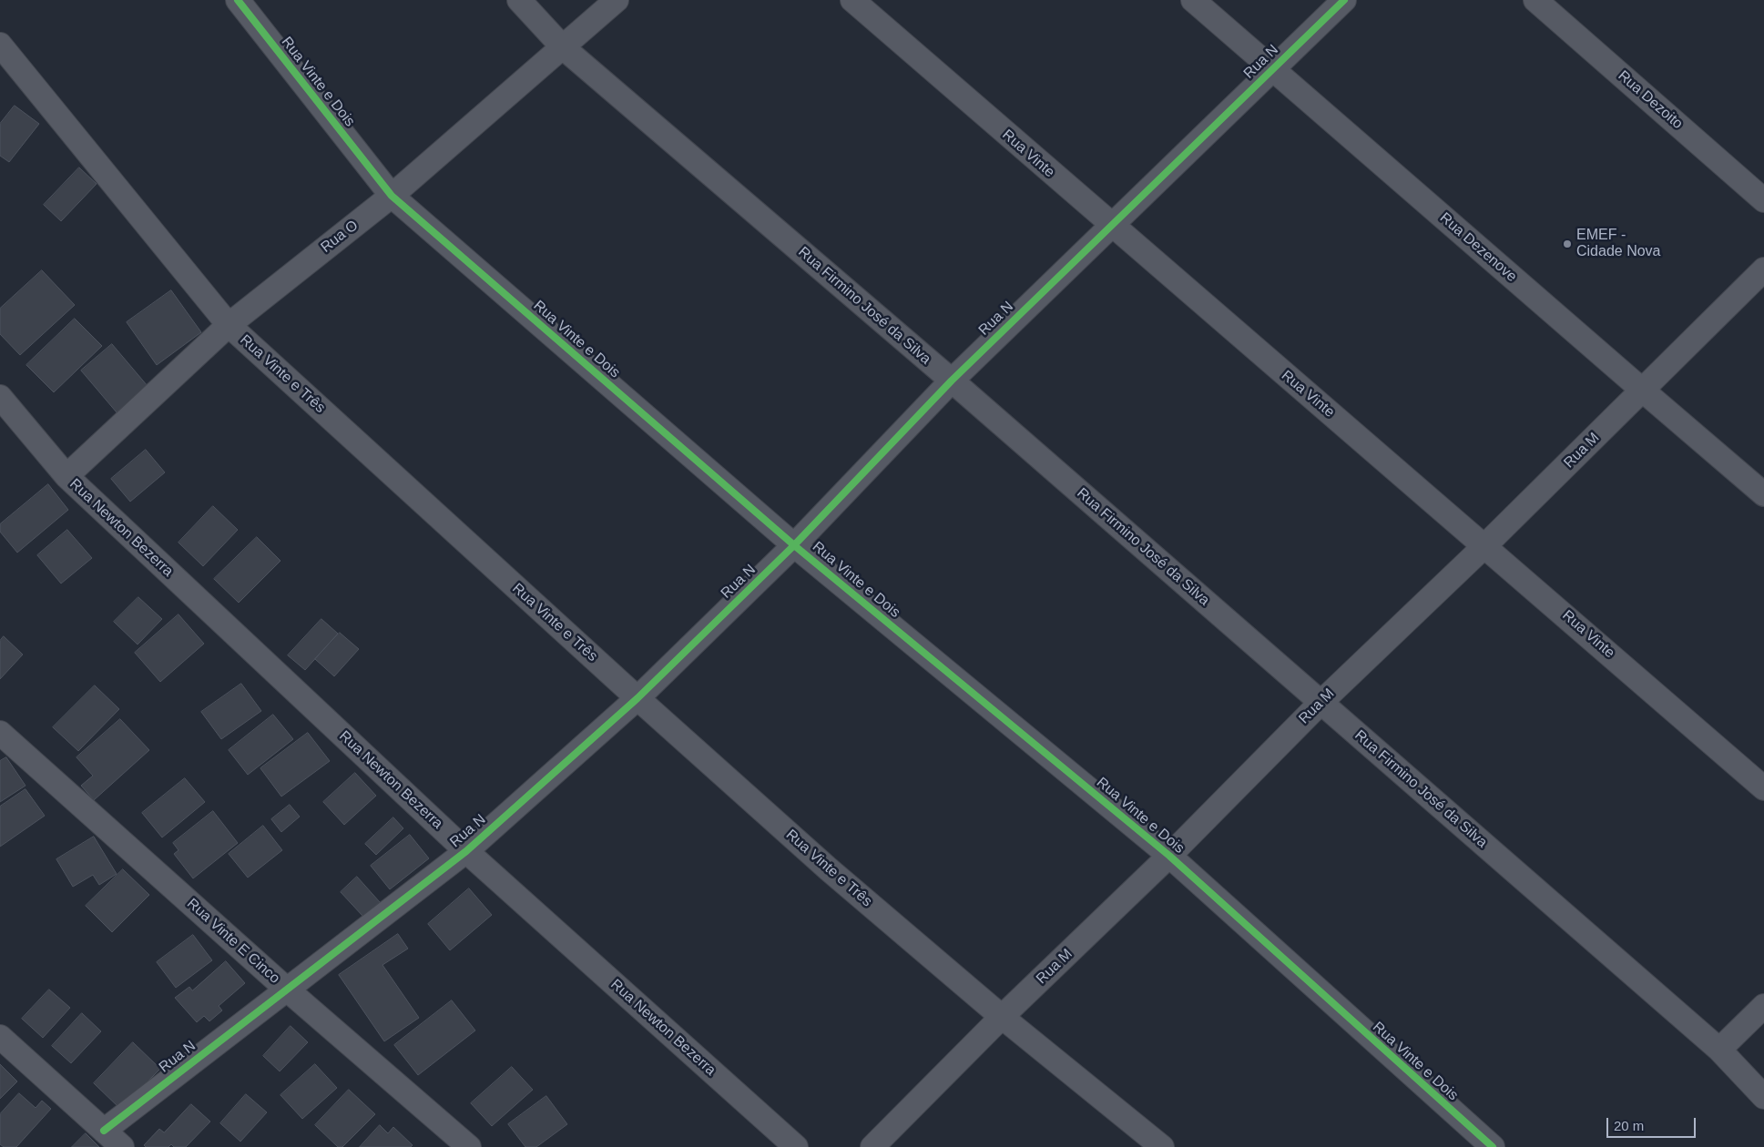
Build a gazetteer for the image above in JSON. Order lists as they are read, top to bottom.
{
  "streets": {
    "street": [
      "Rua N",
      "Rua Vinte e Dois",
      "Rua Dezoito",
      "Rua Vinte",
      "Rua O",
      "Rua Dezenove",
      "Rua Firmino José da Silva",
      "Rua Vinte e Três",
      "Rua M",
      "Rua Newton Bezerra",
      "Rua Vinte E Cinco"
    ]
  },
  "crossings": [
    ["Rua N", "Rua Vinte e Dois"],
    ["Rua N", "Rua Vinte"],
    ["Rua N", "Rua Dezenove"],
    ["Rua N", "Rua Firmino José da Silva"],
    ["Rua N", "Rua Vinte e Três"],
    ["Rua N", "Rua Newton Bezerra"],
    ["Rua N", "Rua Vinte E Cinco"],
    ["Rua Vinte e Dois", "Rua O"],
    ["Rua Vinte e Dois", "Rua M"],
    ["Rua Vinte", "Rua M"],
    ["Rua O", "Rua Firmino José da Silva"],
    ["Rua O", "Rua Vinte e Três"],
    ["Rua O", "Rua Newton Bezerra"],
    ["Rua Dezenove", "Rua M"],
    ["Rua Firmino José da Silva", "Rua M"],
    ["Rua Vinte e Três", "Rua M"]
  ],
  "places": ["EMEF - Cidade Nova"],
  "scale_bar": "20 m"
}
